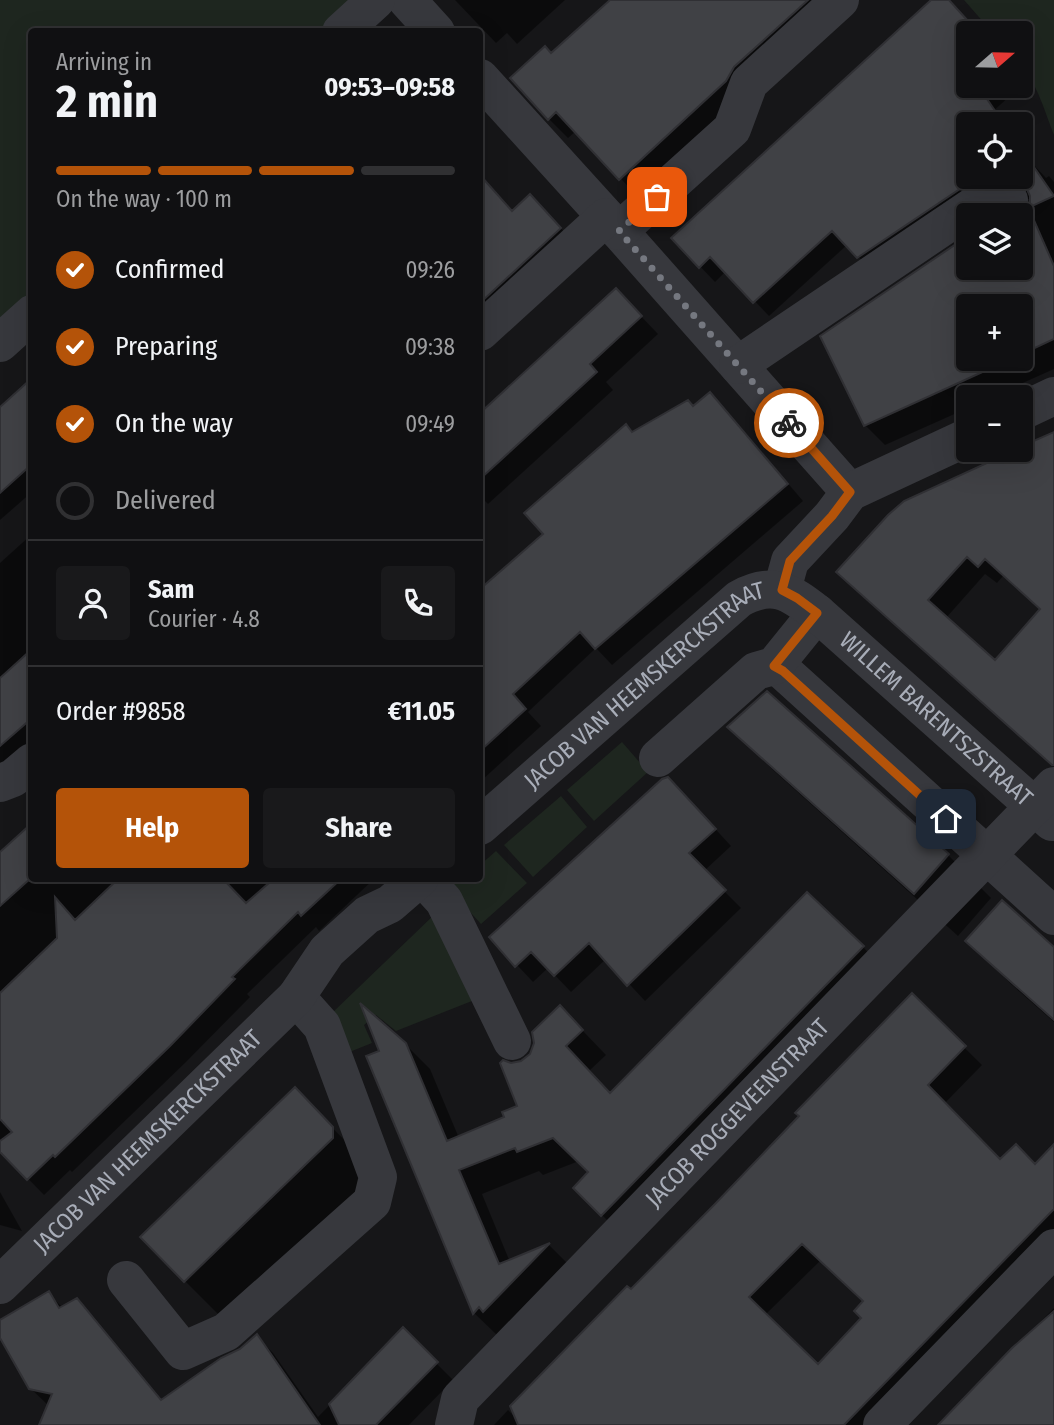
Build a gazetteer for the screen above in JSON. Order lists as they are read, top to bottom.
{
  "streets": {
    "street": ["JACOB VAN HEEMSKERCKSTRAAT", "WILLEM BARENTSZSTRAAT", "JACOB ROGGEVEENSTRAAT"]
  },
  "crossings": [
    ["JACOB VAN HEEMSKERCKSTRAAT", "WILLEM BARENTSZSTRAAT"],
    ["WILLEM BARENTSZSTRAAT", "JACOB ROGGEVEENSTRAAT"]
  ],
  "north": "right",
  "page": {
    "map_buttons": ["+", "−"],
    "heading": ["2 min", "Arriving in", "09:53–09:58"],
    "panel": [
      "Sam",
      "Courier · 4.8",
      "Order #9858",
      "€11.05"
    ],
    "bar": "On the way · 100 m",
    "list": [
      ["Confirmed", "09:26"],
      ["Preparing", "09:38"],
      ["On the way", "09:49"],
      "Delivered"
    ],
    "buttons": ["Help", "Share"]
  }
}
